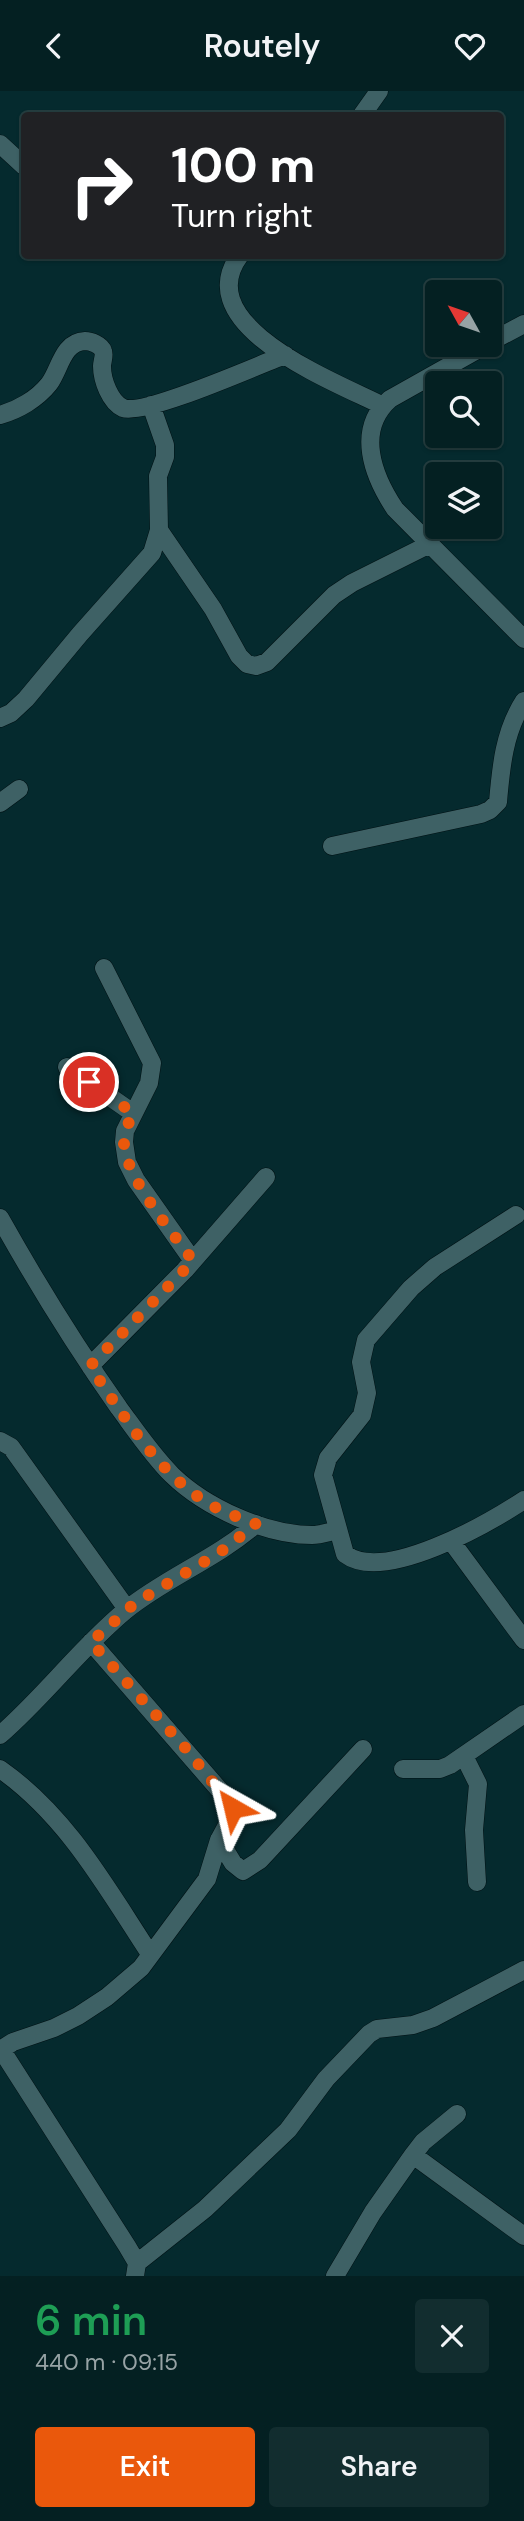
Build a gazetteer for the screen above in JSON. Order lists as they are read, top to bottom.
{
  "north": "top left",
  "page": {
    "header": "Routely",
    "turn": ["100 m", "Turn right"],
    "heading": ["6 min", "440 m · 09:15"],
    "buttons": ["Exit", "Share"]
  }
}
